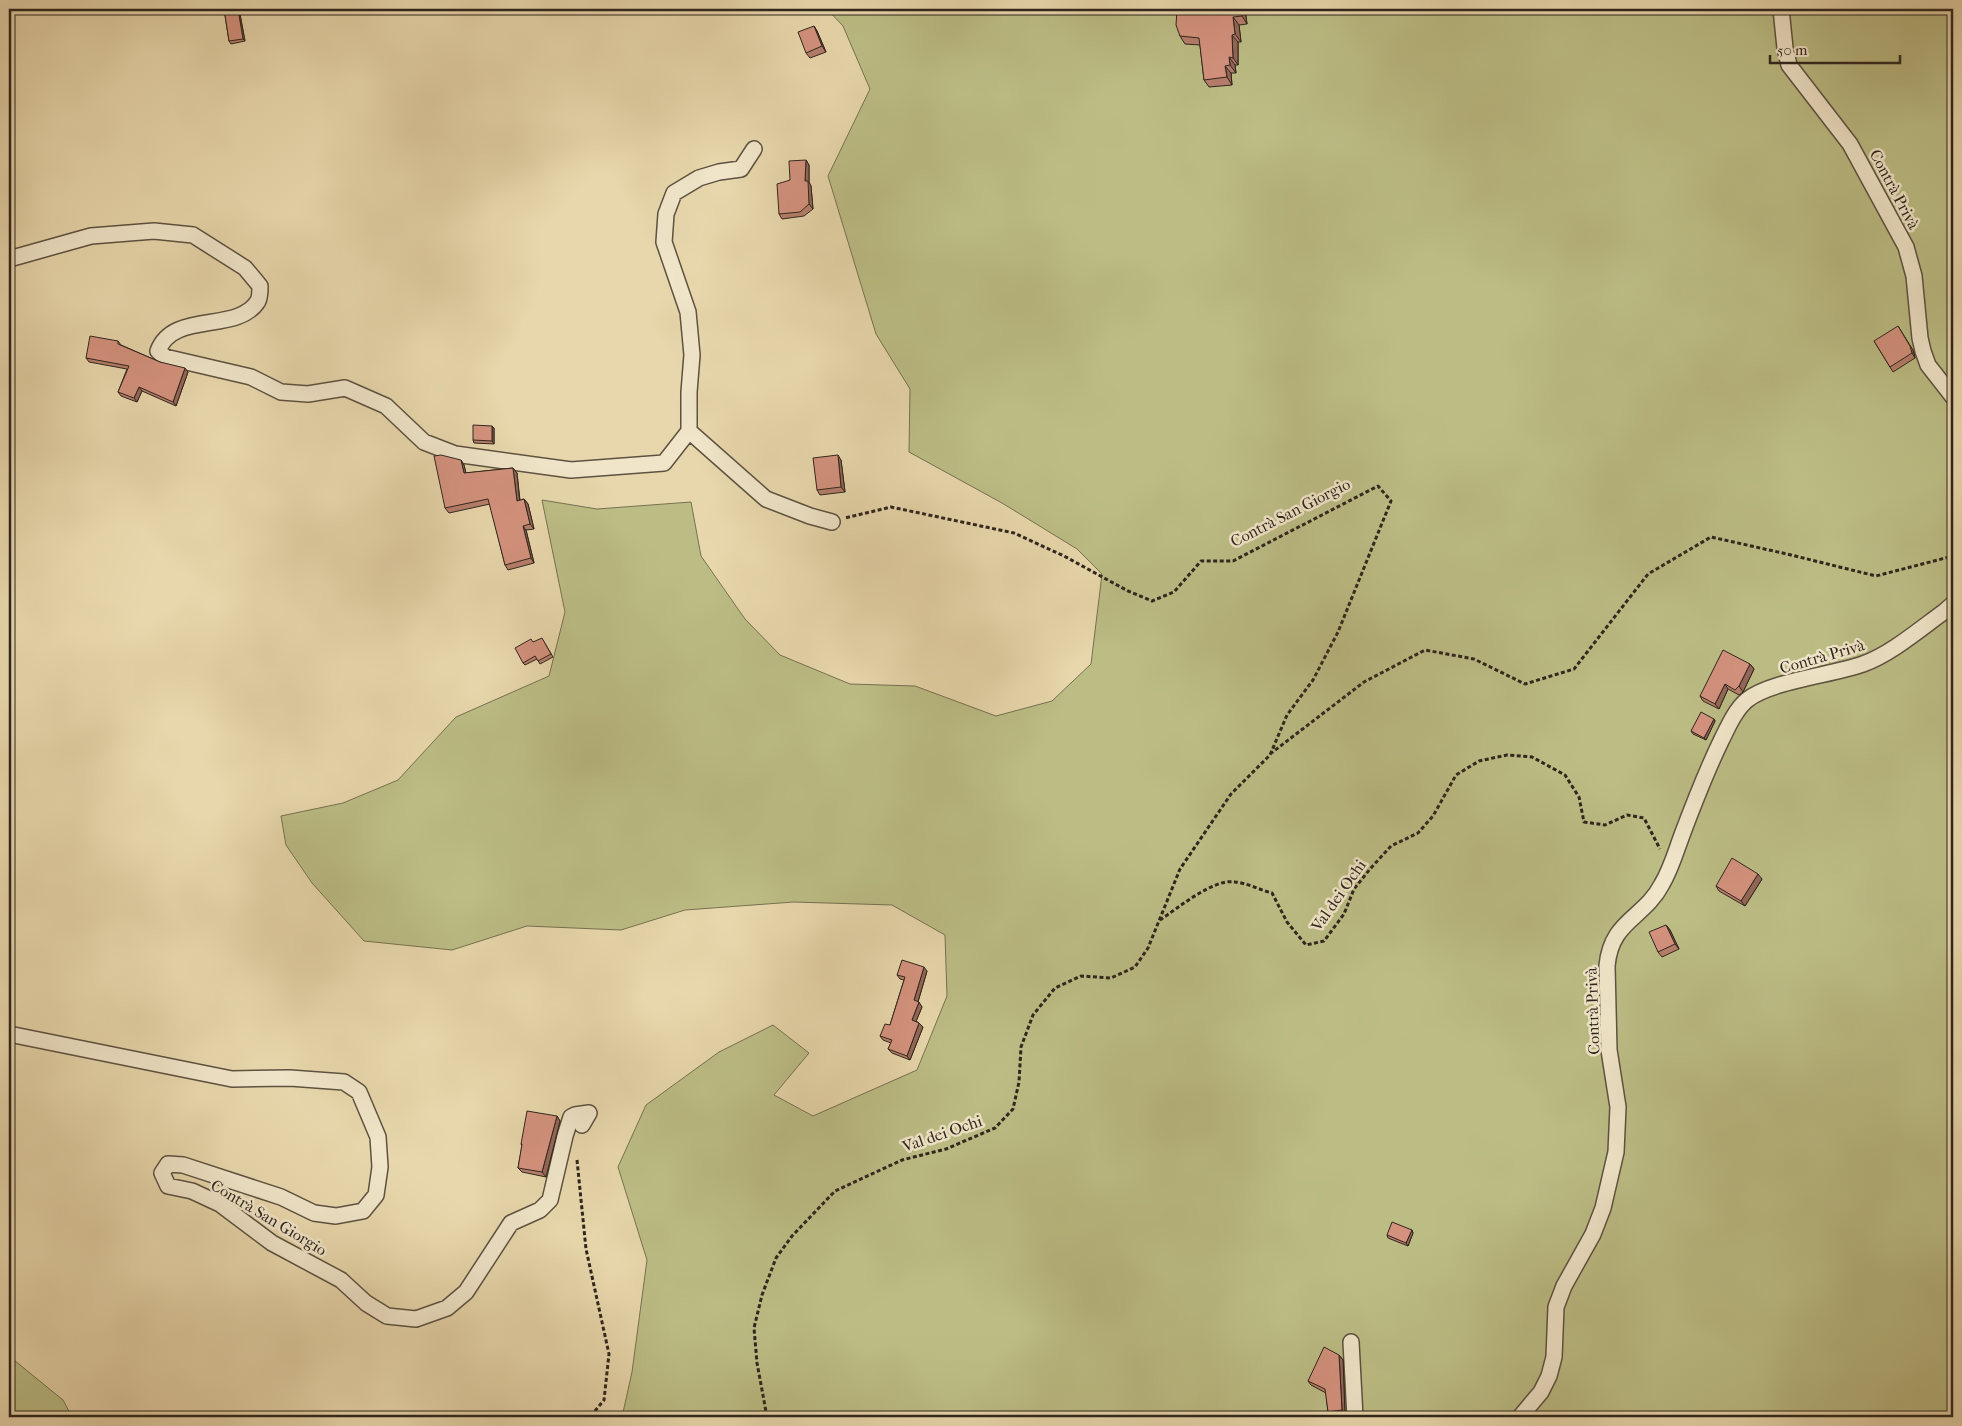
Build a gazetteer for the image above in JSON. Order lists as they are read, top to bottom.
{
  "streets": {
    "street": ["Contrà Privà", "Contrà San Giorgio"],
    "path": ["Val dei Ochi"]
  },
  "crossings": [
    ["Contrà Privà", "Val dei Ochi"],
    ["Contrà San Giorgio", "Val dei Ochi"]
  ],
  "scale_bar": "50 m"
}
